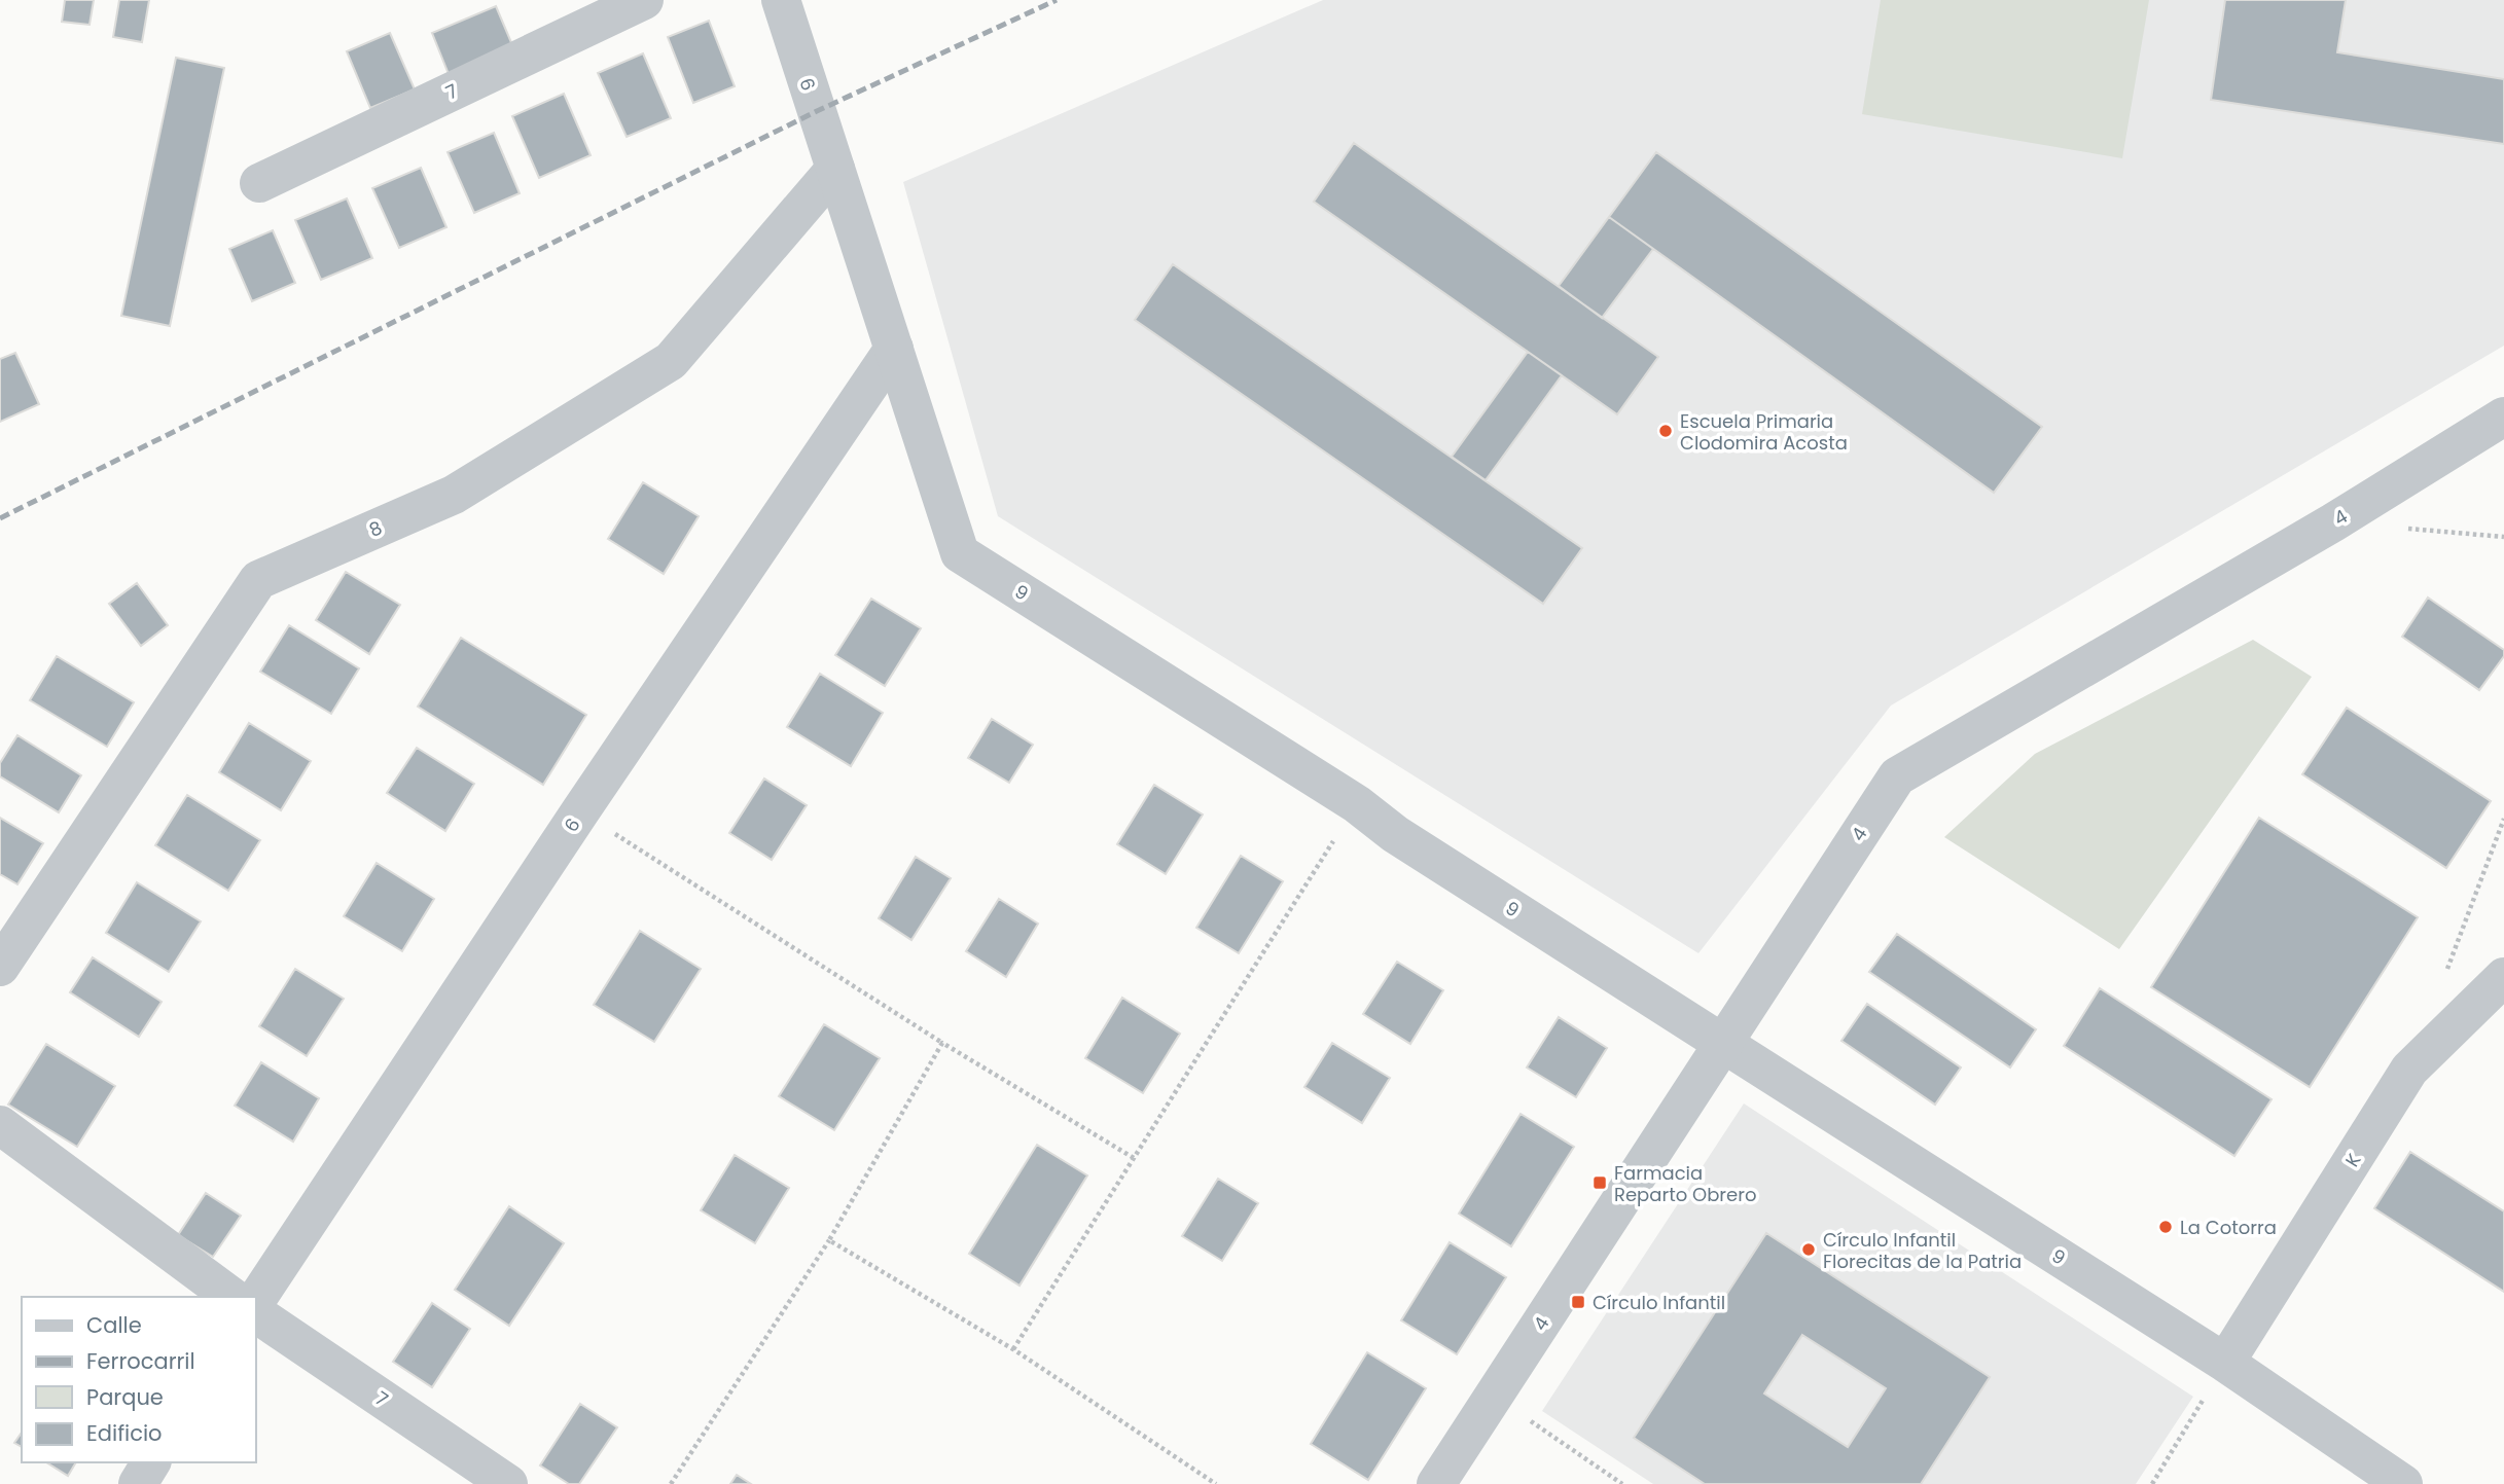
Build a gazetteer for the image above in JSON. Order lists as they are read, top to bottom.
{
  "streets": {
    "street": [
      "6",
      "7",
      "4",
      "8",
      "9",
      "K"
    ]
  },
  "crossings": [
    ["6", "8"],
    ["6", "9"],
    ["4", "9"],
    ["8", "9"],
    ["9", "K"]
  ],
  "places": {
    "other": ["Escuela Primaria Clodomira Acosta", "La Cotorra", "Círculo Infantil Florecitas de la Patria"],
    "transit": ["Farmacia Reparto Obrero", "Círculo Infantil"]
  },
  "legend": [
    "Calle",
    "Ferrocarril",
    "Parque",
    "Edificio"
  ]
}
